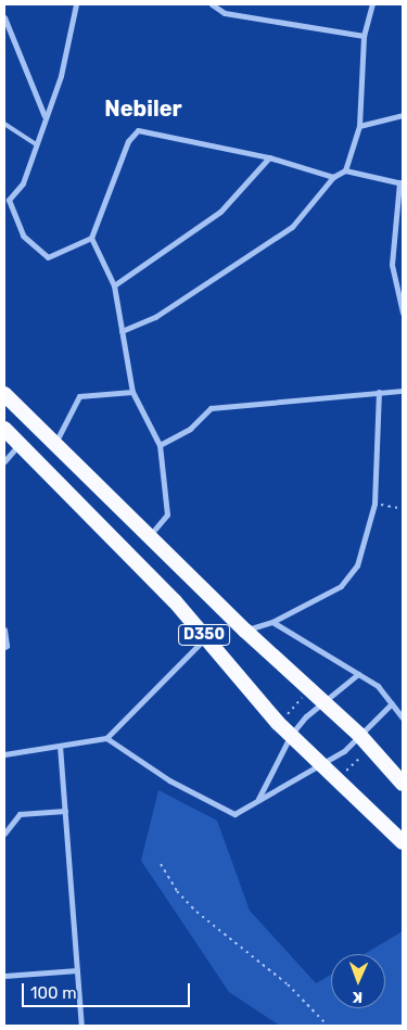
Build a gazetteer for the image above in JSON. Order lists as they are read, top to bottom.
{
  "streets": {
    "highway": ["D350"]
  },
  "districts": ["Nebiler"],
  "scale_bar": "100 m",
  "north": "bottom"
}
